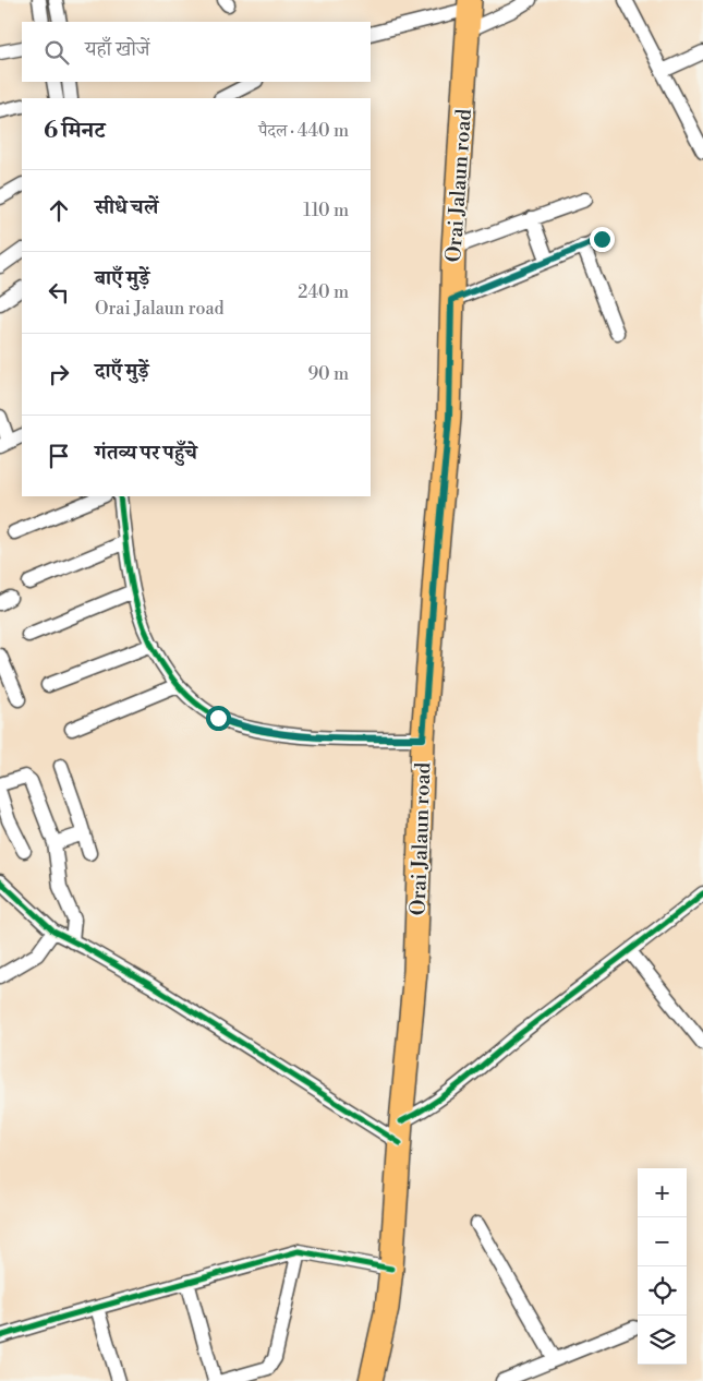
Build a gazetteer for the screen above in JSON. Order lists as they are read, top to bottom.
{
  "streets": {
    "main road": ["Orai Jalaun road"]
  },
  "page": {
    "search": "यहाँ खोजें",
    "heading": ["6 मिनट", "पैदल · 440 m"],
    "list": [
      ["सीधे चलें", "110 m"],
      ["बाएँ मुड़ें", "Orai Jalaun road", "240 m"],
      ["दाएँ मुड़ें", "90 m"],
      "गंतव्य पर पहुँचे"
    ],
    "map_buttons": ["+", "−"]
  }
}
